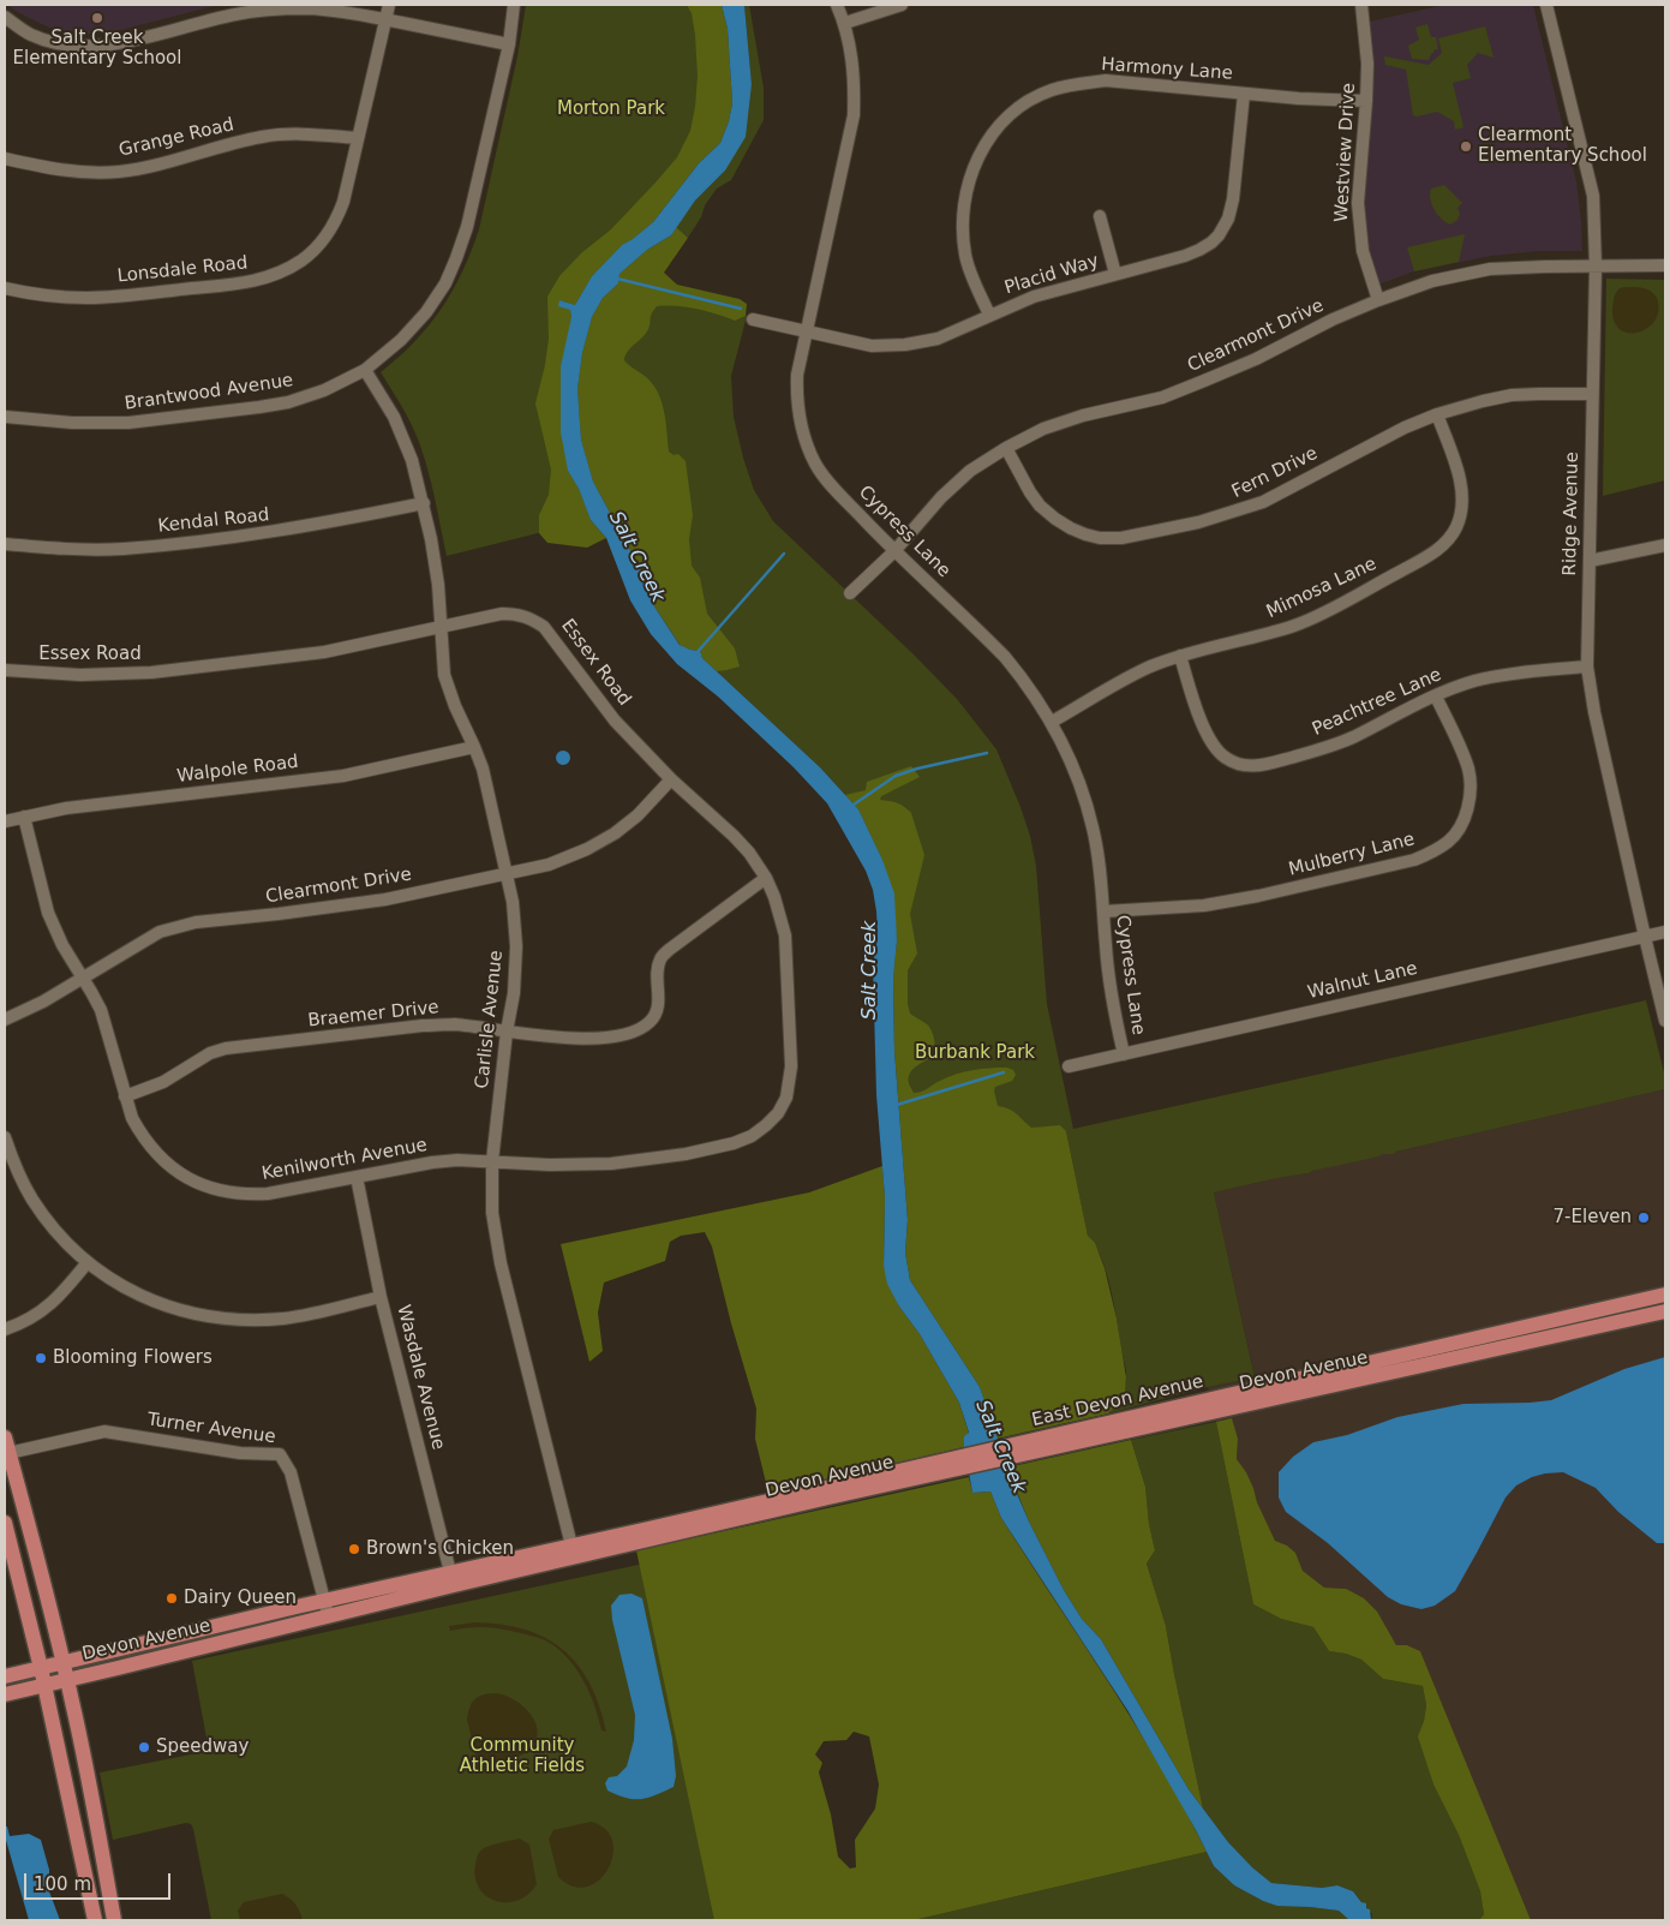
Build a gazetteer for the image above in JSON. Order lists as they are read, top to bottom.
{
  "streets": {
    "main road": ["Devon Avenue", "East Devon Avenue"],
    "street": [
      "Harmony Lane",
      "Grange Road",
      "Westview Drive",
      "Lonsdale Road",
      "Placid Way",
      "Clearmont Drive",
      "Brantwood Avenue",
      "Fern Drive",
      "Ridge Avenue",
      "Kendal Road",
      "Cypress Lane",
      "Mimosa Lane",
      "Essex Road",
      "Peachtree Lane",
      "Walpole Road",
      "Mulberry Lane",
      "Walnut Lane",
      "Braemer Drive",
      "Carlisle Avenue",
      "Kenilworth Avenue",
      "Wasdale Avenue",
      "Turner Avenue"
    ]
  },
  "crossings": [
    ["Harmony Lane", "Westview Drive"],
    ["Harmony Lane", "Placid Way"],
    ["Grange Road", "Lonsdale Road"],
    ["Westview Drive", "Clearmont Drive"],
    ["Placid Way", "Cypress Lane"],
    ["Clearmont Drive", "Fern Drive"],
    ["Clearmont Drive", "Ridge Avenue"],
    ["Clearmont Drive", "Cypress Lane"],
    ["Clearmont Drive", "Essex Road"],
    ["Clearmont Drive", "Carlisle Avenue"],
    ["Clearmont Drive", "Kenilworth Avenue"],
    ["Brantwood Avenue", "Carlisle Avenue"],
    ["Fern Drive", "Ridge Avenue"],
    ["Fern Drive", "Mimosa Lane"],
    ["Ridge Avenue", "Peachtree Lane"],
    ["Ridge Avenue", "Walnut Lane"],
    ["Kendal Road", "Carlisle Avenue"],
    ["Cypress Lane", "Mimosa Lane"],
    ["Cypress Lane", "Mulberry Lane"],
    ["Cypress Lane", "Walnut Lane"],
    ["Mimosa Lane", "Peachtree Lane"],
    ["Essex Road", "Braemer Drive"],
    ["Essex Road", "Carlisle Avenue"],
    ["Essex Road", "Kenilworth Avenue"],
    ["Peachtree Lane", "Mulberry Lane"],
    ["Walpole Road", "Carlisle Avenue"],
    ["Walpole Road", "Kenilworth Avenue"],
    ["Braemer Drive", "Carlisle Avenue"],
    ["Braemer Drive", "Kenilworth Avenue"],
    ["Carlisle Avenue", "Kenilworth Avenue"],
    ["Carlisle Avenue", "Devon Avenue"],
    ["Kenilworth Avenue", "Wasdale Avenue"],
    ["Devon Avenue", "Wasdale Avenue"],
    ["Devon Avenue", "East Devon Avenue"],
    ["Devon Avenue", "Turner Avenue"]
  ],
  "water": ["Salt Creek"],
  "parks": ["Morton Park", "Burbank Park", "Community Athletic Fields"],
  "places": [
    "Salt Creek Elementary School",
    "Clearmont Elementary School",
    "7-Eleven",
    "Blooming Flowers",
    "Brown's Chicken",
    "Dairy Queen",
    "Speedway"
  ],
  "scale_bar": "100 m"
}
